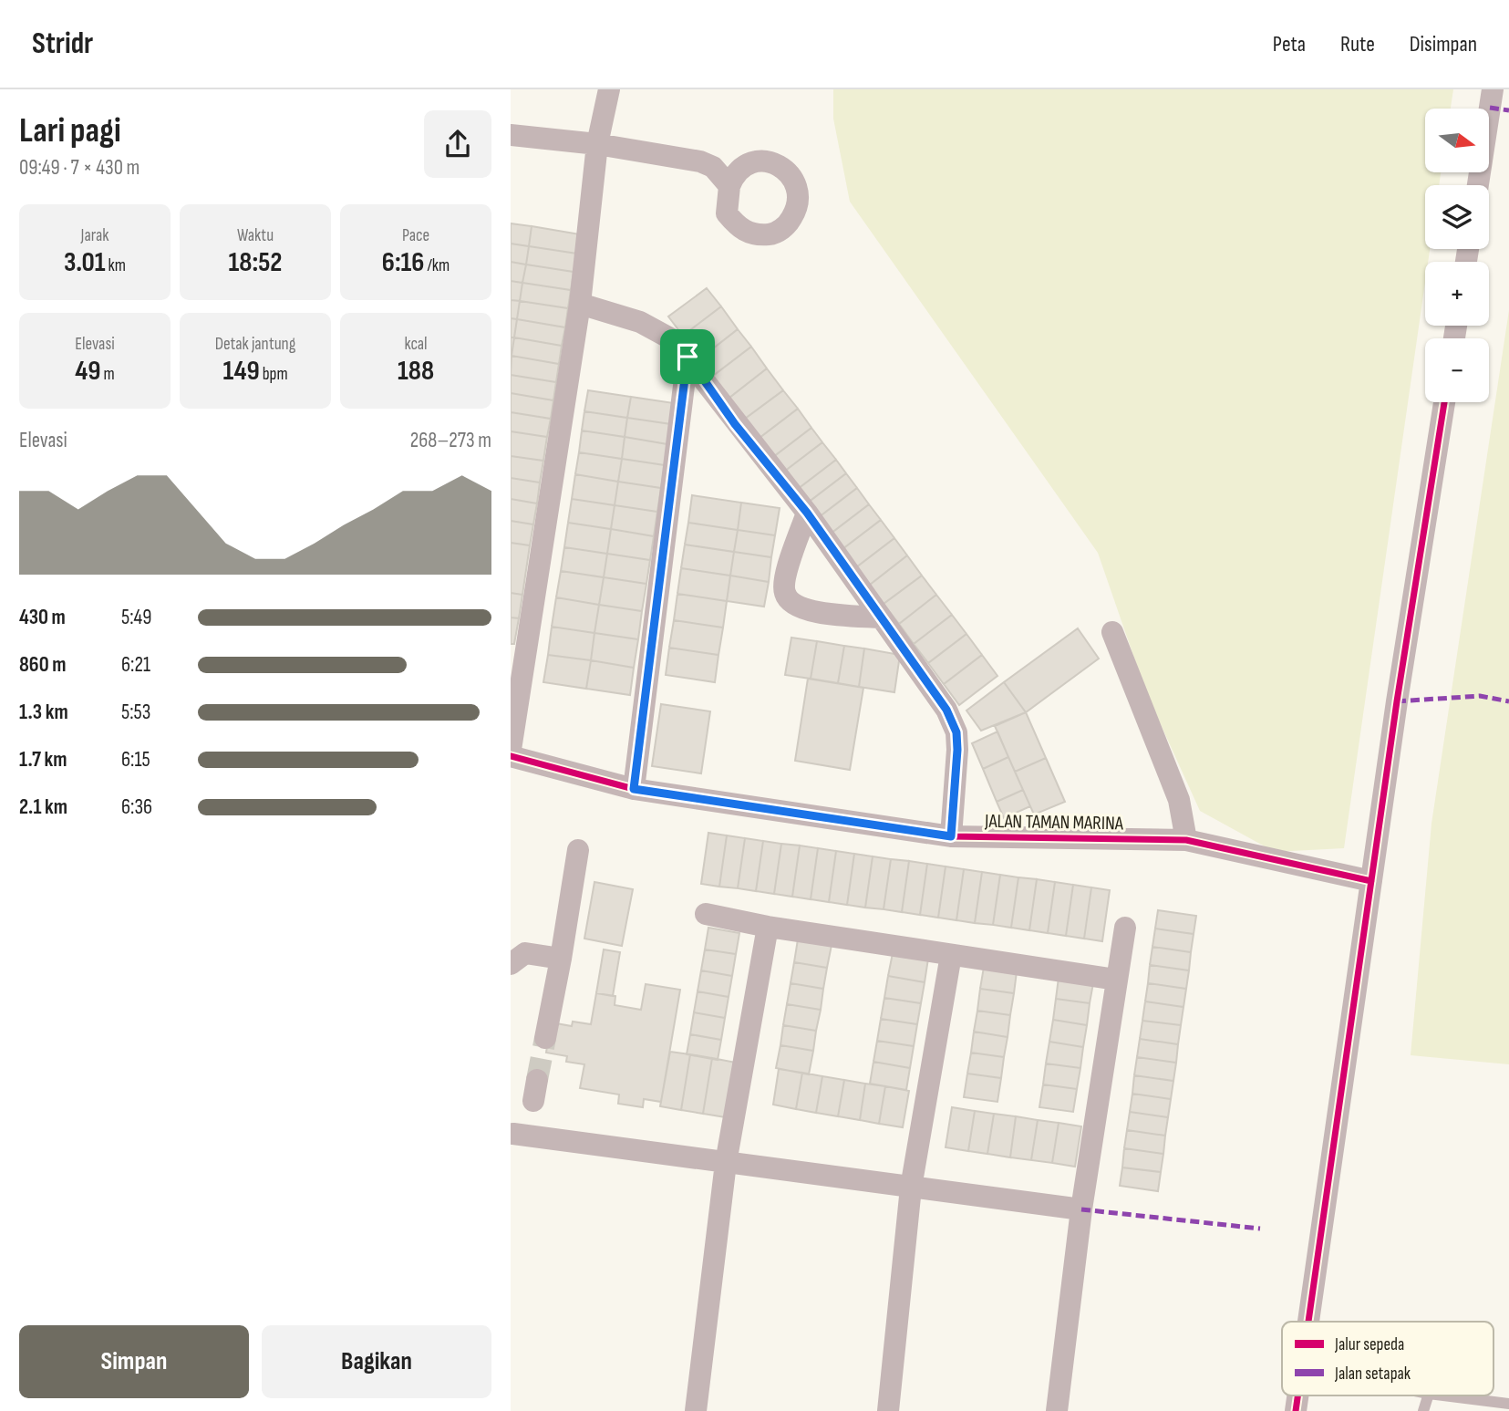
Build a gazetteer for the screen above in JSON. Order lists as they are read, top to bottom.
{
  "streets": {
    "street": ["JALAN TAMAN MARINA"]
  },
  "legend": ["Jalur sepeda", "Jalan setapak"],
  "north": "right",
  "page": {
    "header": "Stridr",
    "nav": ["Peta", "Rute", "Disimpan"],
    "heading": ["Lari pagi", "09:49 · 7 × 430 m"],
    "map_buttons": ["+", "−"],
    "stats": [
      ["Jarak", "3.01 km"],
      ["Waktu", "18:52"],
      ["Pace", "6:16 /km"],
      ["Elevasi", "49 m"],
      ["Detak jantung", "149 bpm"],
      ["kcal", "188"]
    ],
    "chart": ["Elevasi", "268–273 m"],
    "list": [
      {
        "name": "430 m",
        "note": "5:49"
      },
      {
        "name": "860 m",
        "note": "6:21"
      },
      {
        "name": "1.3 km",
        "note": "5:53"
      },
      {
        "name": "1.7 km",
        "note": "6:15"
      },
      {
        "name": "2.1 km",
        "note": "6:36"
      }
    ],
    "buttons": ["Simpan", "Bagikan"]
  }
}
